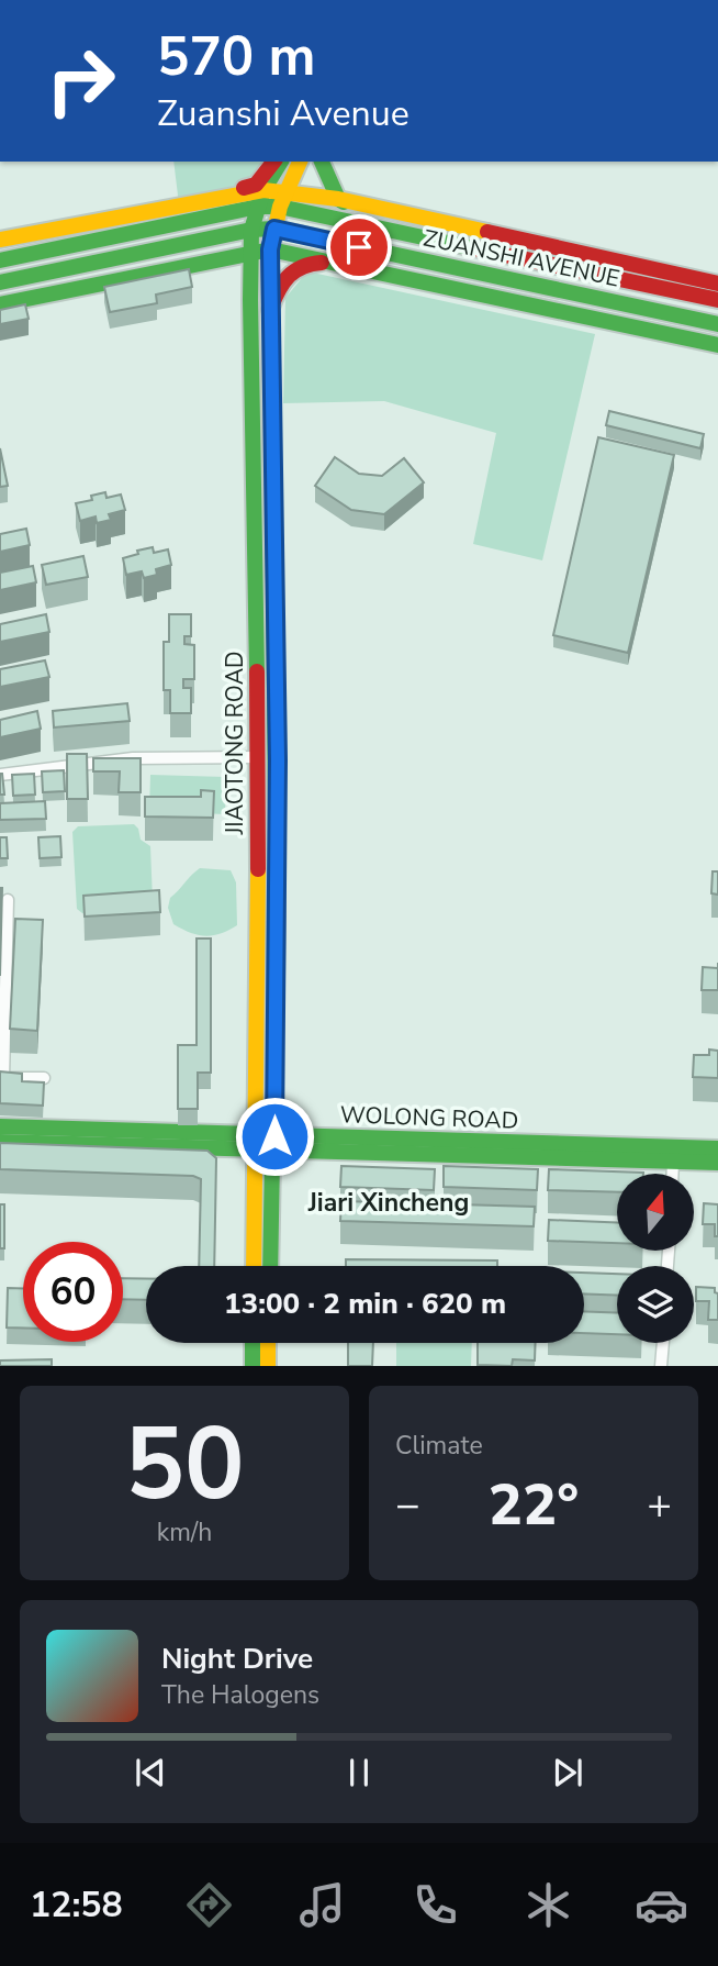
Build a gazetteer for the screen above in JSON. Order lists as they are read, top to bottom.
{
  "streets": {
    "main road": ["ZUANSHI AVENUE", "JIAOTONG ROAD", "WOLONG ROAD"]
  },
  "crossings": [
    ["ZUANSHI AVENUE", "JIAOTONG ROAD"],
    ["JIAOTONG ROAD", "WOLONG ROAD"]
  ],
  "districts": ["Jiari Xincheng"],
  "north": "top",
  "page": {
    "turn": ["570 m", "Zuanshi Avenue"],
    "limit": "60",
    "trip": "13:00 · 2 min · 620 m",
    "tile": [
      ["50", "km/h"],
      "Climate"
    ],
    "heat": ["−", "22°", "+"],
    "song": ["Night Drive", "The Halogens"],
    "tabs": "12:58"
  }
}
